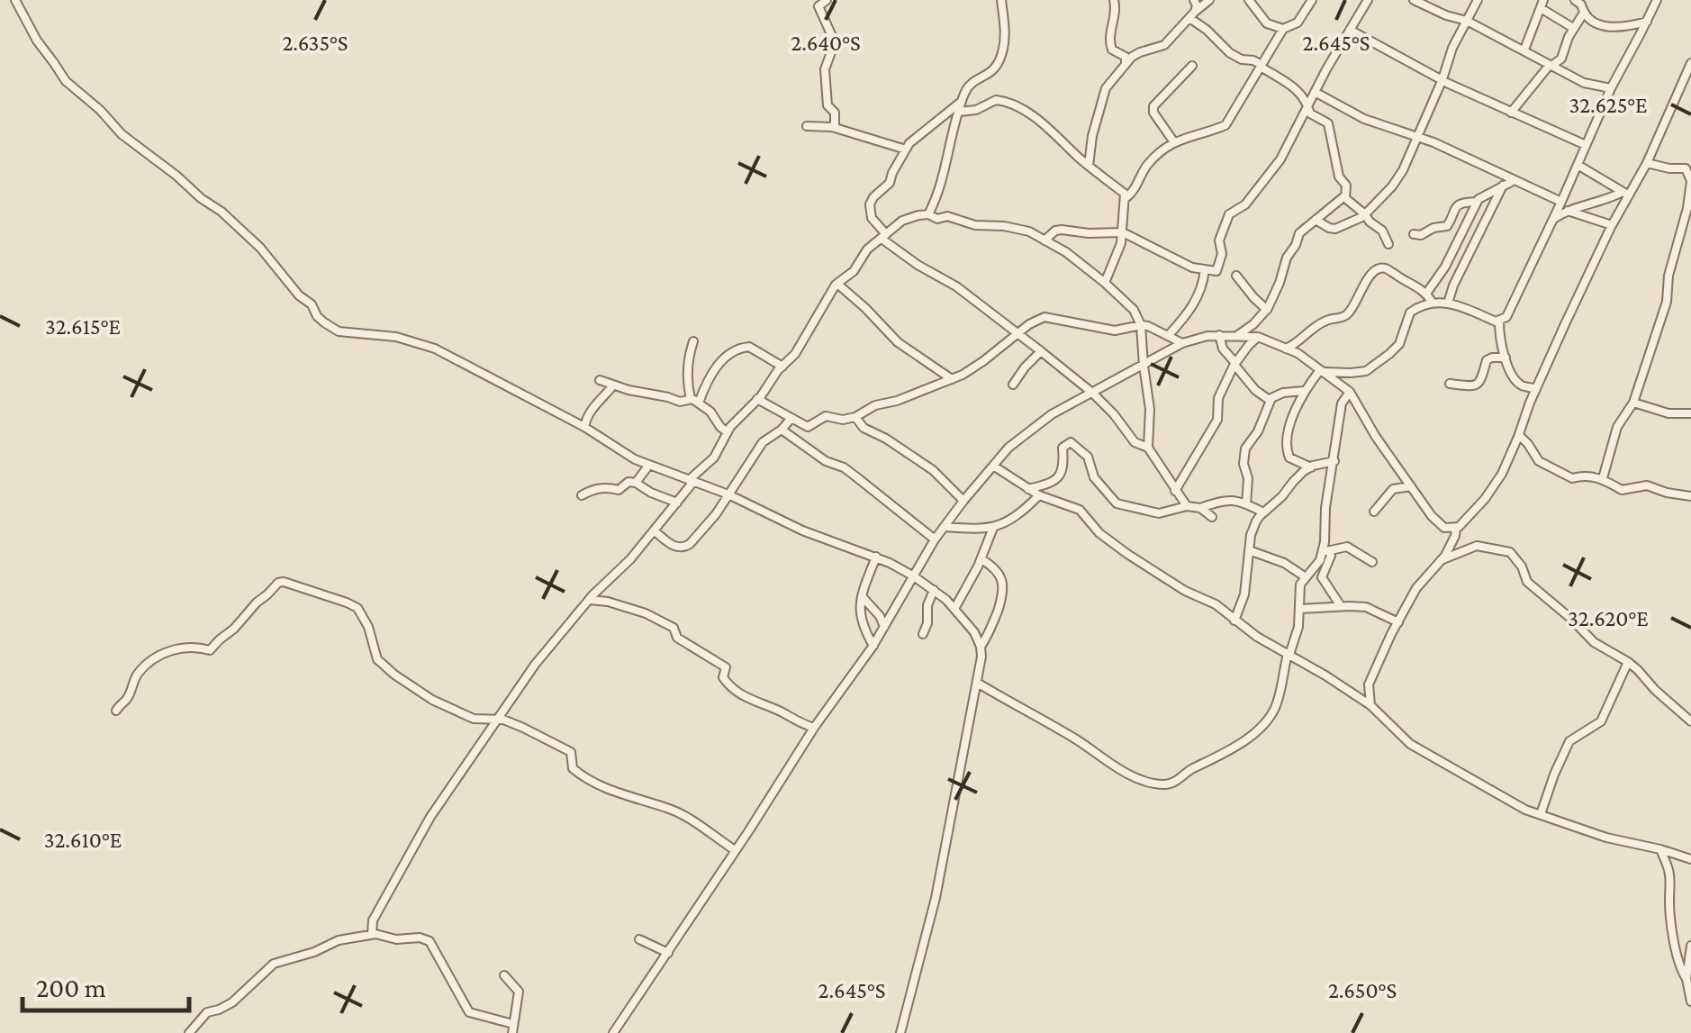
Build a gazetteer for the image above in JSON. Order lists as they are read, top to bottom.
{
  "scale_bar": "200 m",
  "coordinates": [
    "2.635°S",
    "2.640°S",
    "2.645°S",
    "32.625°E",
    "32.615°E",
    "32.620°E",
    "32.610°E",
    "2.650°S"
  ]
}
